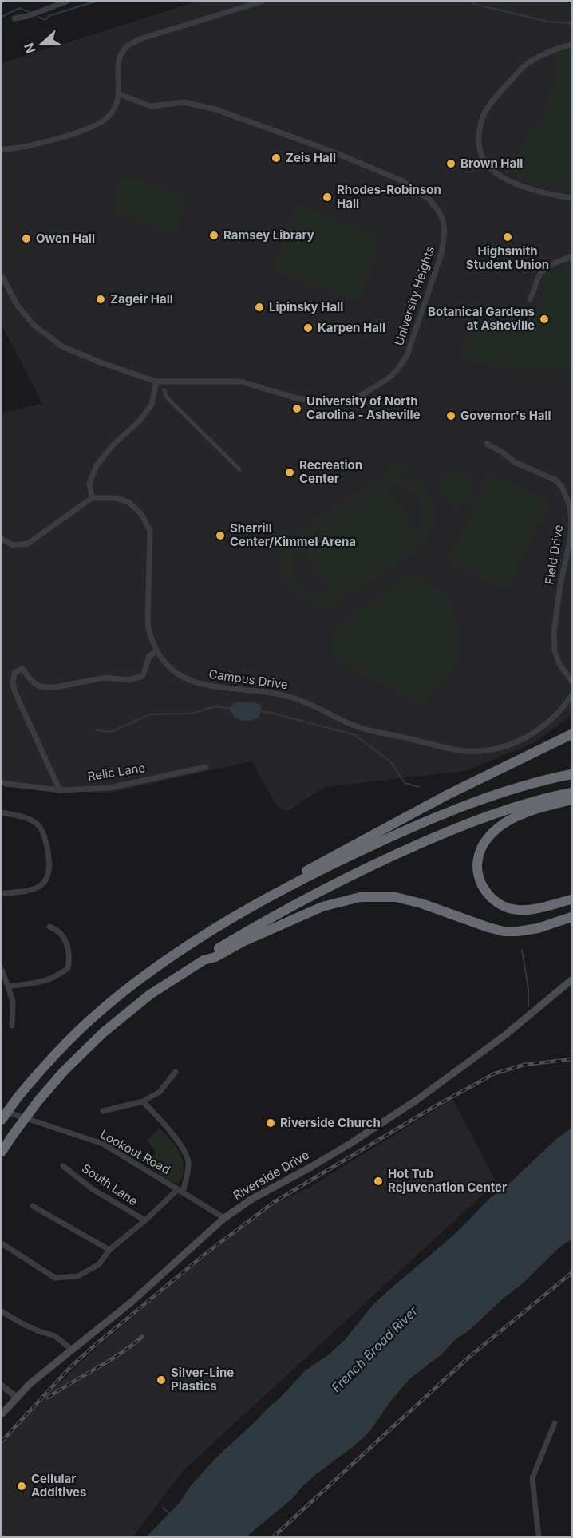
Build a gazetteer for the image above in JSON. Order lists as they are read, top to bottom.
{
  "streets": {
    "main road": ["Riverside Drive"],
    "street": [
      "University Heights",
      "Field Drive",
      "Campus Drive",
      "Relic Lane",
      "Lookout Road",
      "South Lane"
    ]
  },
  "crossings": [
    ["Lookout Road", "Riverside Drive"]
  ],
  "water": ["French Broad River"],
  "places": [
    "Zeis Hall",
    "Brown Hall",
    "Rhodes-Robinson Hall",
    "Ramsey Library",
    "Highsmith Student Union",
    "Owen Hall",
    "Zageir Hall",
    "Lipinsky Hall",
    "Botanical Gardens at Asheville",
    "Karpen Hall",
    "University of North Carolina - Asheville",
    "Governor's Hall",
    "Recreation Center",
    "Sherrill Center/Kimmel Arena",
    "Riverside Church",
    "Hot Tub Rejuvenation Center",
    "Silver-Line Plastics",
    "Cellular Additives"
  ],
  "north": "left"
}
